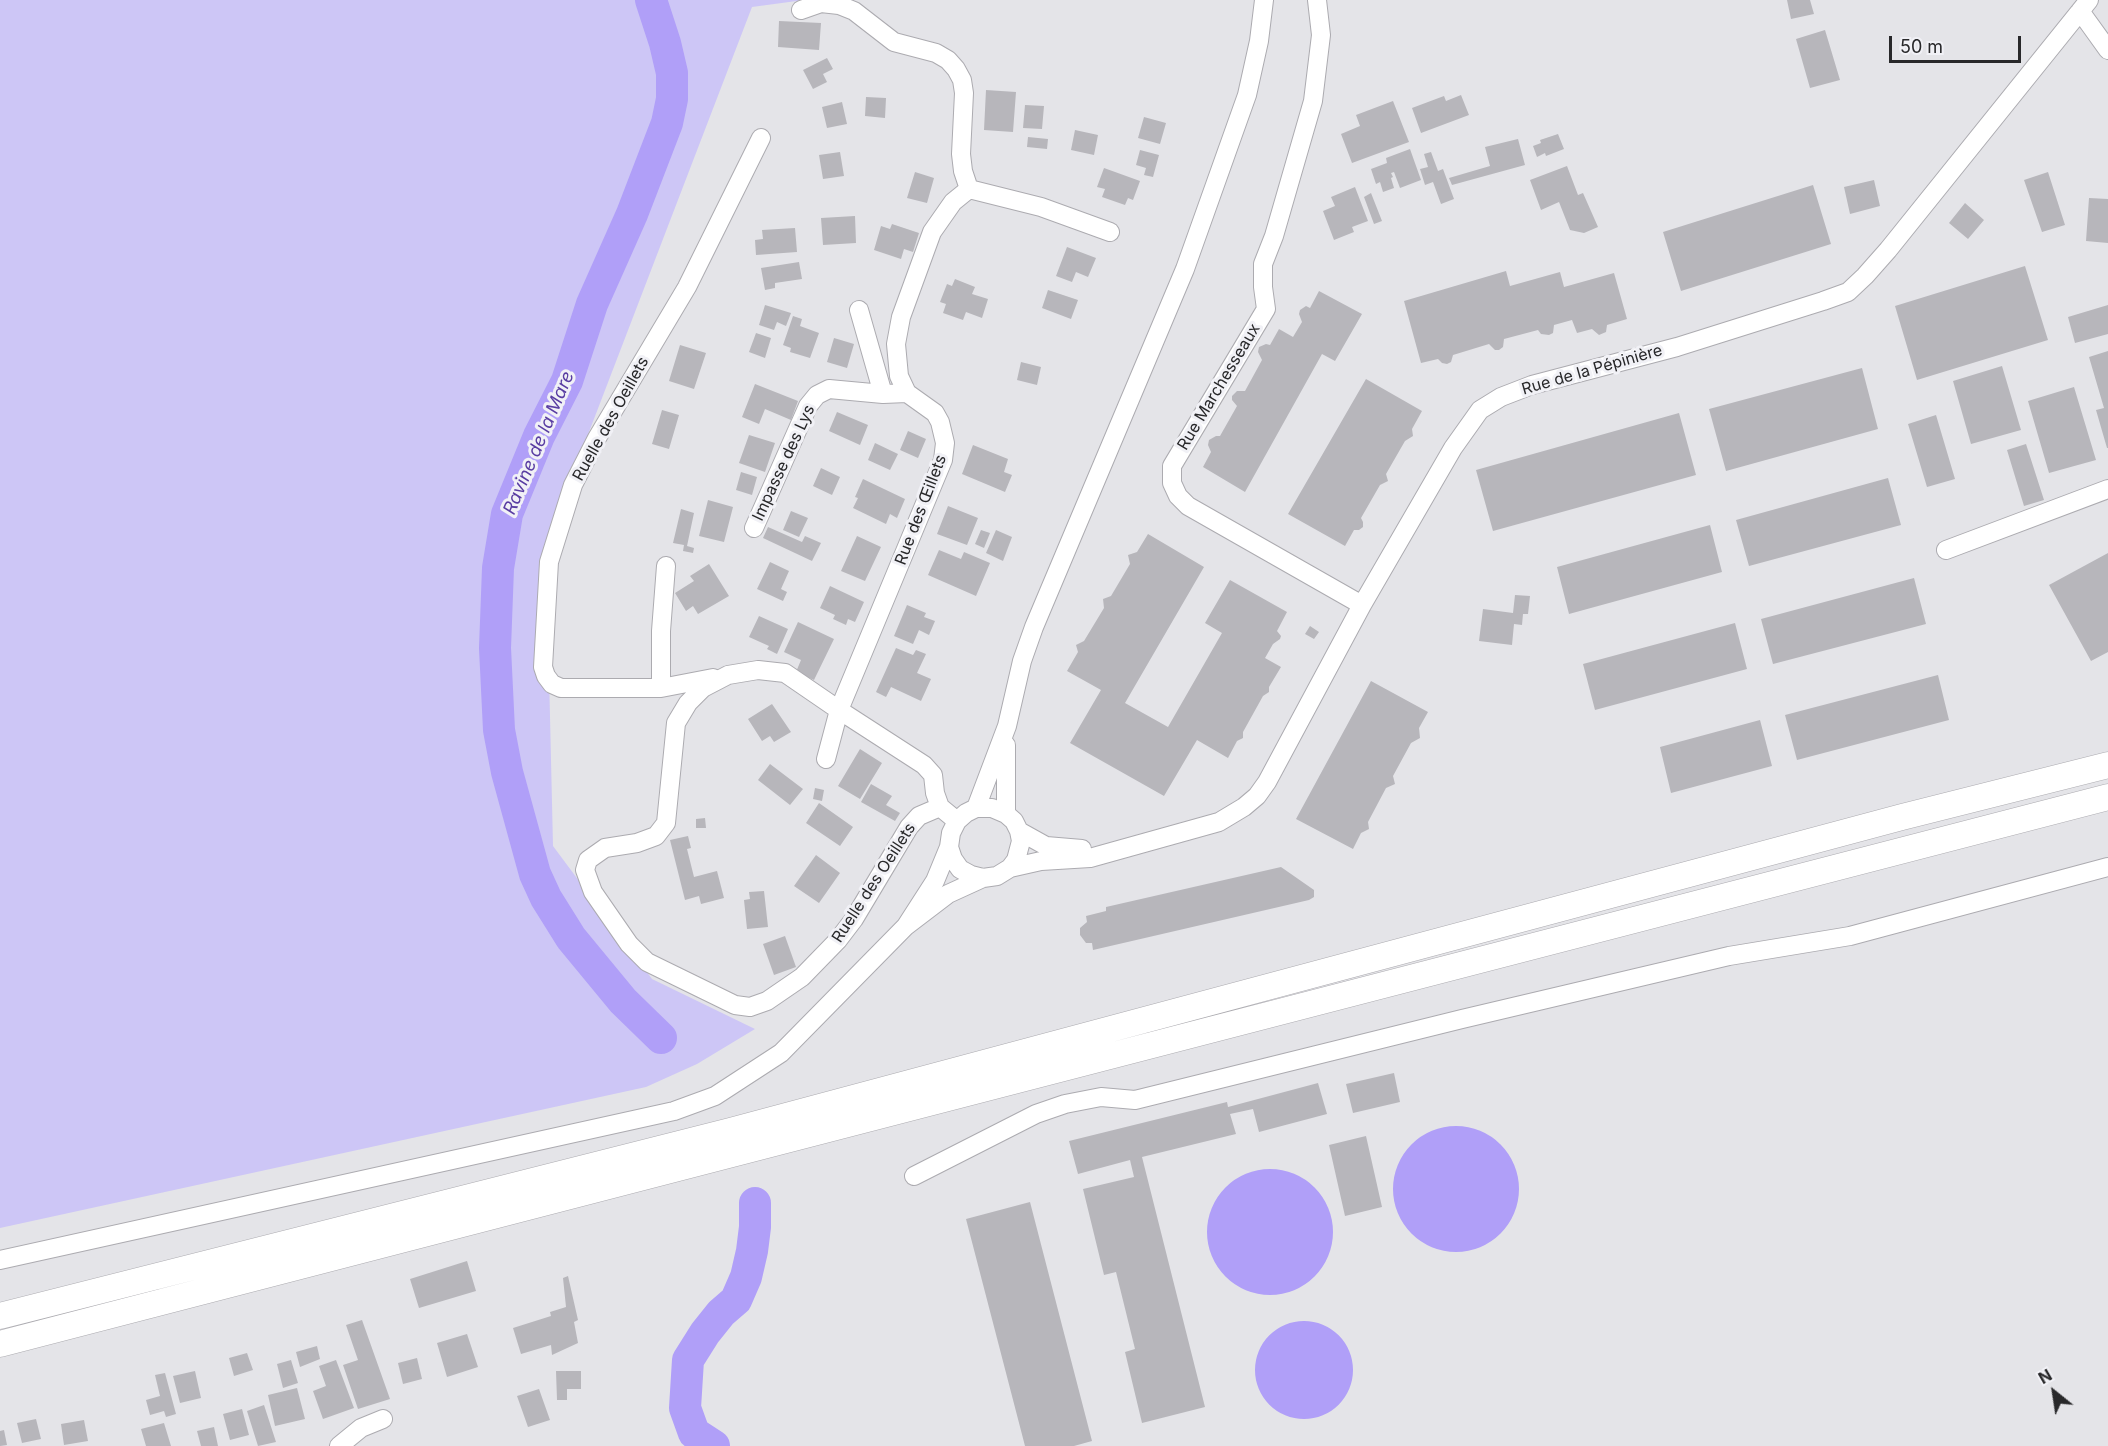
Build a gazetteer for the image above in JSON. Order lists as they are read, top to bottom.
{
  "streets": {
    "street": [
      "Rue de la Pépinière",
      "Rue Marchesseaux",
      "Ruelle des Oeillets",
      "Impasse des Lys",
      "Rue des Œillets"
    ]
  },
  "crossings": [
    ["Rue de la Pépinière", "Rue Marchesseaux"],
    ["Ruelle des Oeillets", "Rue des Œillets"],
    ["Impasse des Lys", "Rue des Œillets"]
  ],
  "water": ["Ravine de la Mare"],
  "scale_bar": "50 m",
  "north": "top left"
}
